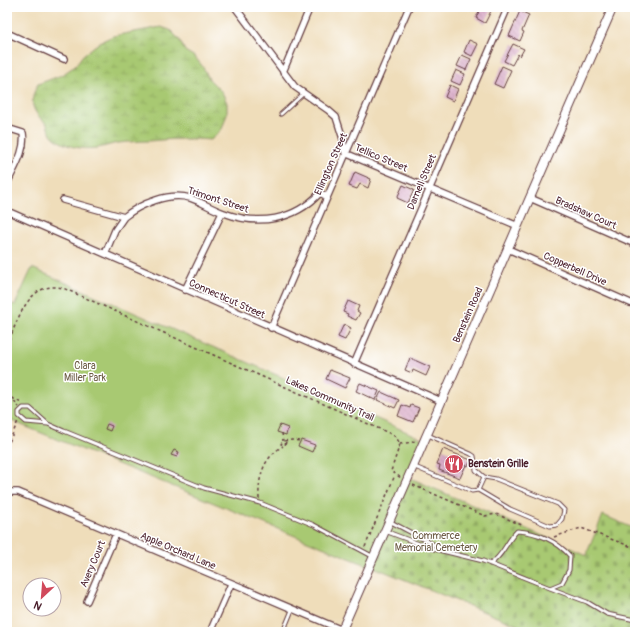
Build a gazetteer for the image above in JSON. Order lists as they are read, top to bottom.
{
  "streets": {
    "street": [
      "Tellico Street",
      "Ellington Street",
      "Darnell Street",
      "Trimont Street",
      "Bradshaw Court",
      "Copperbell Drive",
      "Connecticut Street",
      "Benstein Road",
      "Apple Orchard Lane",
      "Avery Court"
    ],
    "path": ["Lakes Community Trail"]
  },
  "crossings": [
    ["Tellico Street", "Ellington Street"],
    ["Tellico Street", "Darnell Street"],
    ["Tellico Street", "Benstein Road"],
    ["Ellington Street", "Trimont Street"],
    ["Ellington Street", "Connecticut Street"],
    ["Darnell Street", "Connecticut Street"],
    ["Trimont Street", "Connecticut Street"],
    ["Bradshaw Court", "Benstein Road"],
    ["Copperbell Drive", "Benstein Road"],
    ["Connecticut Street", "Benstein Road"],
    ["Benstein Road", "Apple Orchard Lane"],
    ["Apple Orchard Lane", "Avery Court"]
  ],
  "parks": ["Clara Miller Park", "Commerce Memorial Cemetery"],
  "places": {
    "restaurant": ["Benstein Grille"]
  },
  "north": "bottom left"
}
